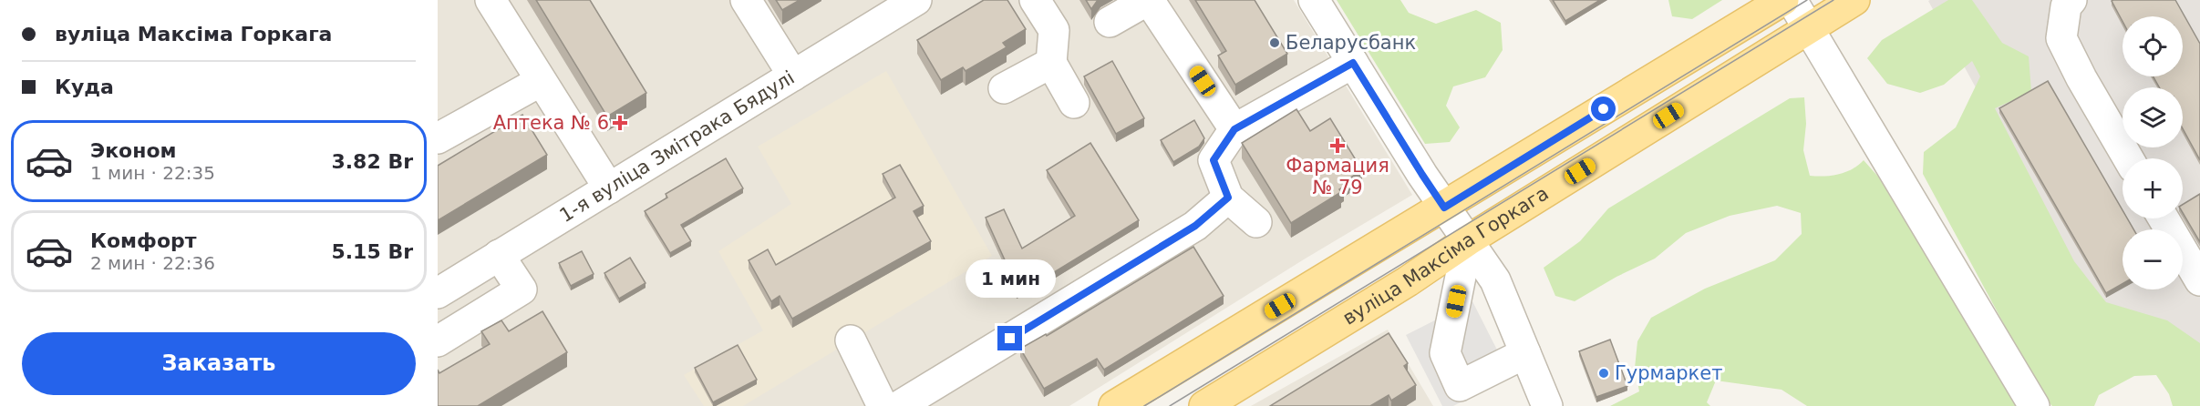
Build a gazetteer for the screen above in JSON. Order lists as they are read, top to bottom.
{
  "streets": {
    "main road": ["вуліца Максіма Горкага"],
    "street": ["1-я вуліца Змітрака Бядулі"]
  },
  "places": {
    "other": ["Беларусбанк", "Гурмаркет"],
    "health": ["Аптека № 6", "Фармация № 79"]
  },
  "page": {
    "banner": ["вуліца Максіма Горкага", "Куда"],
    "map_buttons": ["+", "−"],
    "list": [
      {
        "name": "Эконом",
        "note": "1 мин · 22:35",
        "value": "3.82 Br"
      },
      {
        "name": "Комфорт",
        "note": "2 мин · 22:36",
        "value": "5.15 Br"
      }
    ],
    "bubble": "1 мин",
    "buttons": "Заказать"
  }
}
